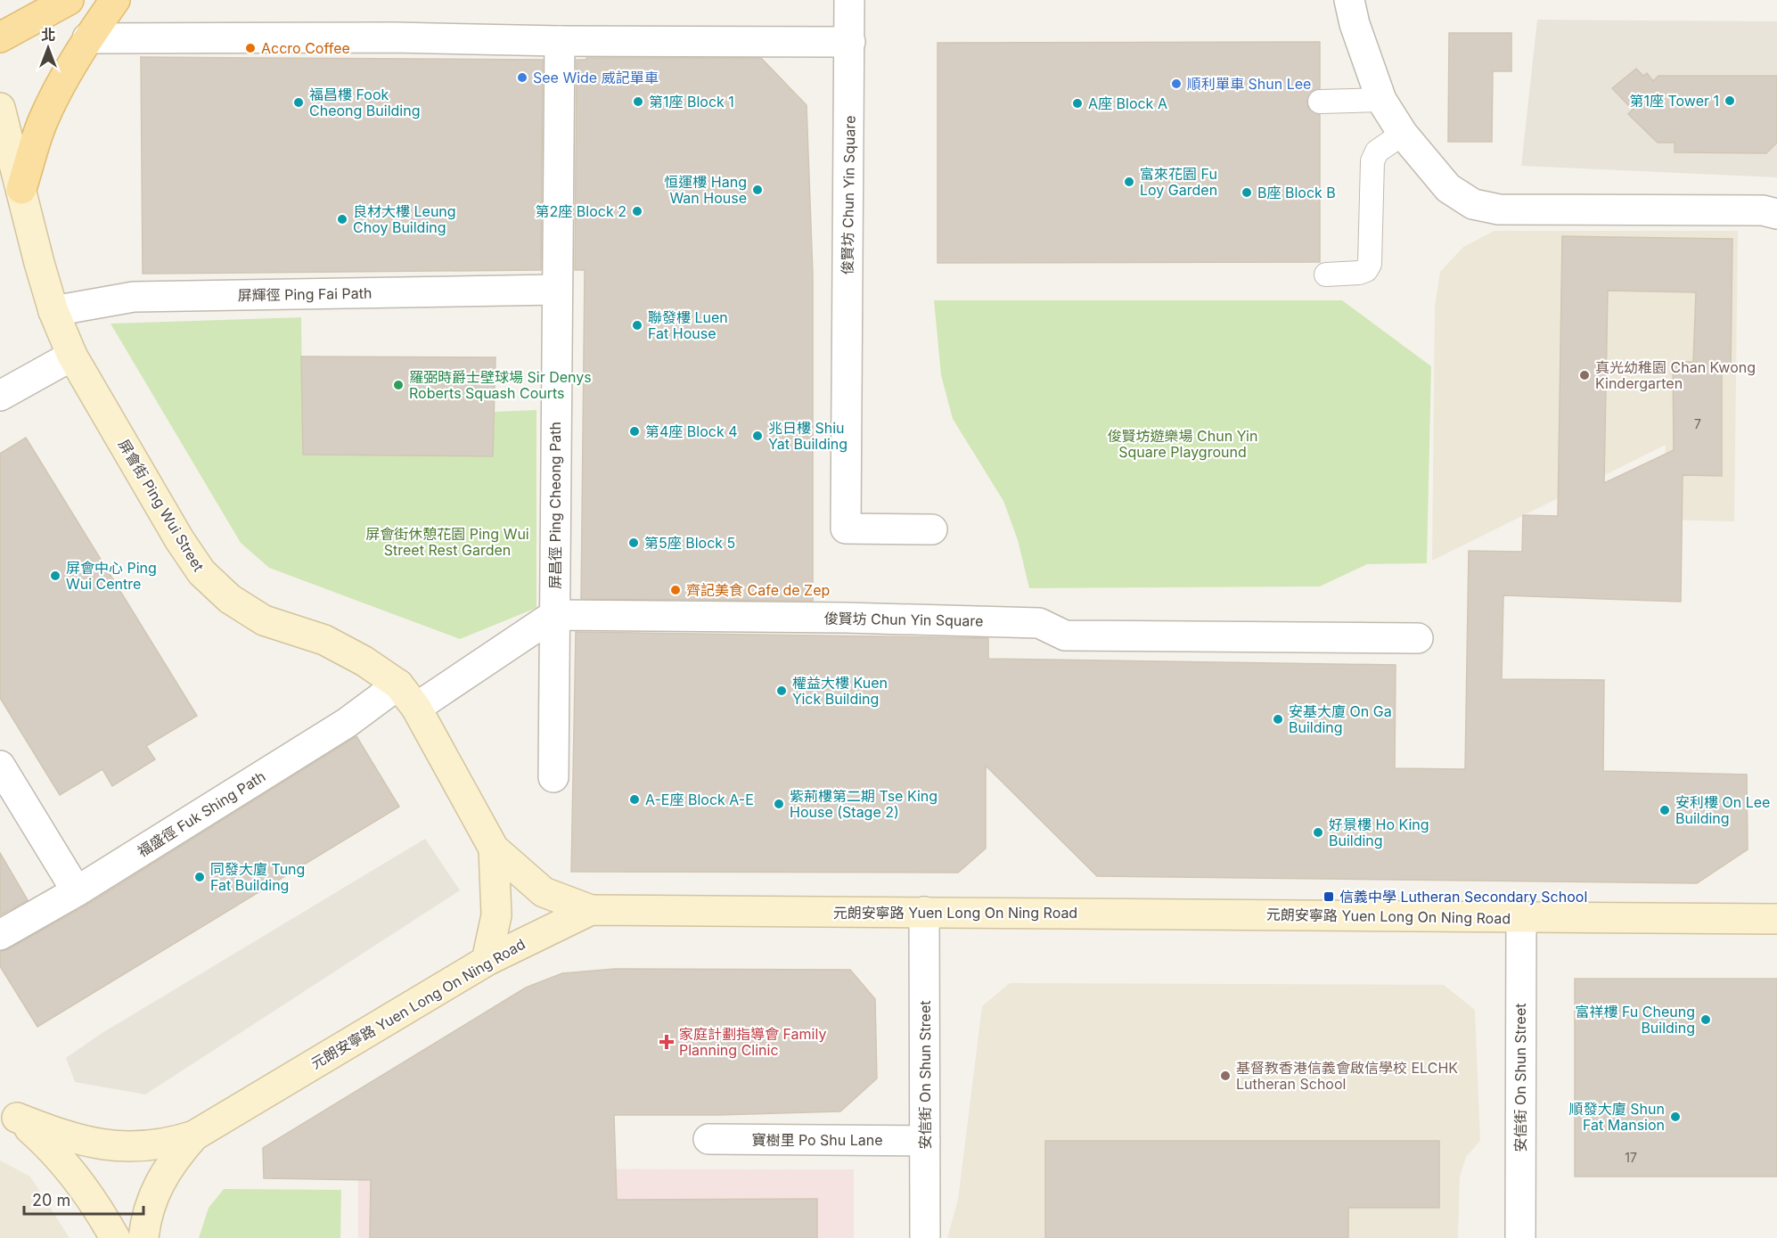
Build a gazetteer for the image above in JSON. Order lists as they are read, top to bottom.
{
  "streets": {
    "main road": ["屏會街 Ping Wui Street", "元朗安寧路 Yuen Long On Ning Road"],
    "street": [
      "俊賢坊 Chun Yin Square",
      "屏輝徑 Ping Fai Path",
      "屏昌徑 Ping Cheong Path",
      "福盛徑 Fuk Shing Path",
      "安信街 On Shun Street",
      "寶樹里 Po Shu Lane"
    ]
  },
  "crossings": [
    ["俊賢坊 Chun Yin Square", "屏昌徑 Ping Cheong Path"],
    ["屏輝徑 Ping Fai Path", "屏會街 Ping Wui Street"],
    ["屏輝徑 Ping Fai Path", "屏昌徑 Ping Cheong Path"],
    ["屏會街 Ping Wui Street", "福盛徑 Fuk Shing Path"],
    ["屏會街 Ping Wui Street", "元朗安寧路 Yuen Long On Ning Road"],
    ["元朗安寧路 Yuen Long On Ning Road", "安信街 On Shun Street"],
    ["安信街 On Shun Street", "寶樹里 Po Shu Lane"]
  ],
  "parks": ["俊賢坊遊樂場 Chun Yin Square Playground", "屏會街休憩花園 Ping Wui Street Rest Garden"],
  "places": {
    "other": [
      "Accro Coffee",
      "See Wide 威記單車",
      "順利單車 Shun Lee",
      "第1座 Tower 1",
      "第1座 Block 1",
      "福昌樓 Fook Cheong Building",
      "A座 Block A",
      "富來花園 Fu Loy Garden",
      "恒運樓 Hang Wan House",
      "B座 Block B",
      "第2座 Block 2",
      "良材大樓 Leung Choy Building",
      "聯發樓 Luen Fat House",
      "真光幼稚園 Chan Kwong Kindergarten",
      "羅弼時爵士壁球場 Sir Denys Roberts Squash Courts",
      "第4座 Block 4",
      "兆日樓 Shiu Yat Building",
      "第5座 Block 5",
      "屏會中心 Ping Wui Centre",
      "齊記美食 Cafe de Zep",
      "權益大樓 Kuen Yick Building",
      "安基大廈 On Ga Building",
      "A-E座 Block A-E",
      "紫荊樓第二期 Tse King House (Stage 2)",
      "安利樓 On Lee Building",
      "好景樓 Ho King Building",
      "同發大廈 Tung Fat Building",
      "富祥樓 Fu Cheung Building",
      "基督教香港信義會啟信學校 ELCHK Lutheran School",
      "順發大廈 Shun Fat Mansion"
    ],
    "transit": ["信義中學 Lutheran Secondary School"],
    "health": ["家庭計劃指導會 Family Planning Clinic"]
  },
  "house_numbers": ["7", "17"],
  "scale_bar": "20 m",
  "north": "top"
}
